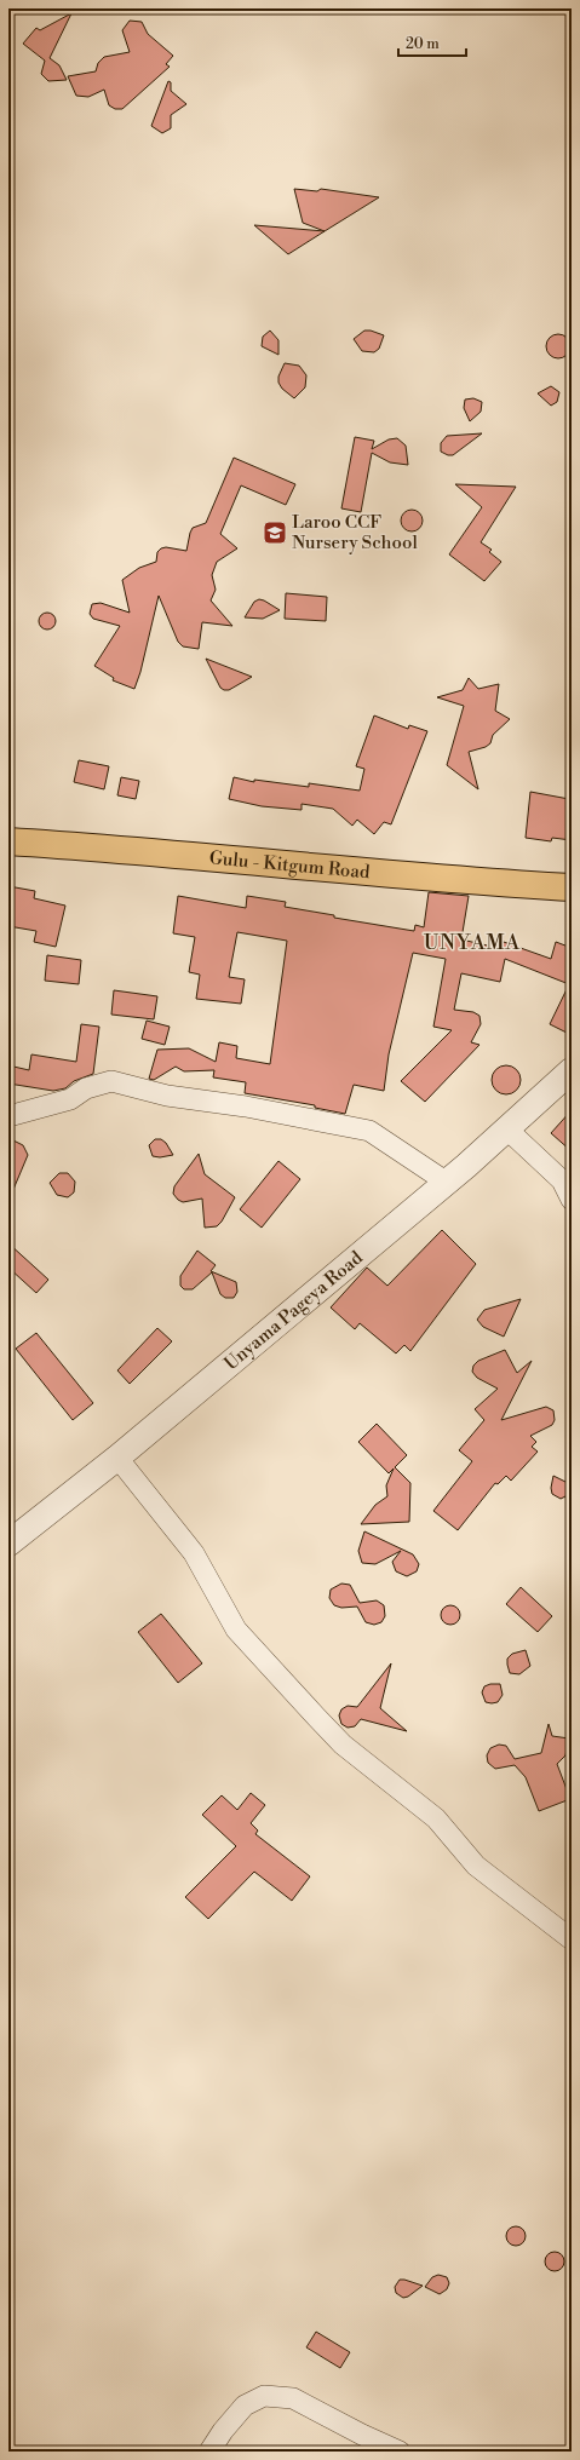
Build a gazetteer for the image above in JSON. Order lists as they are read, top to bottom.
{
  "streets": {
    "main road": ["Gulu - Kitgum Road"],
    "street": ["Unyama Pageya Road"]
  },
  "districts": ["UNYAMA"],
  "places": {
    "school or university": ["Laroo CCF Nursery School"]
  },
  "scale_bar": "20 m"
}
